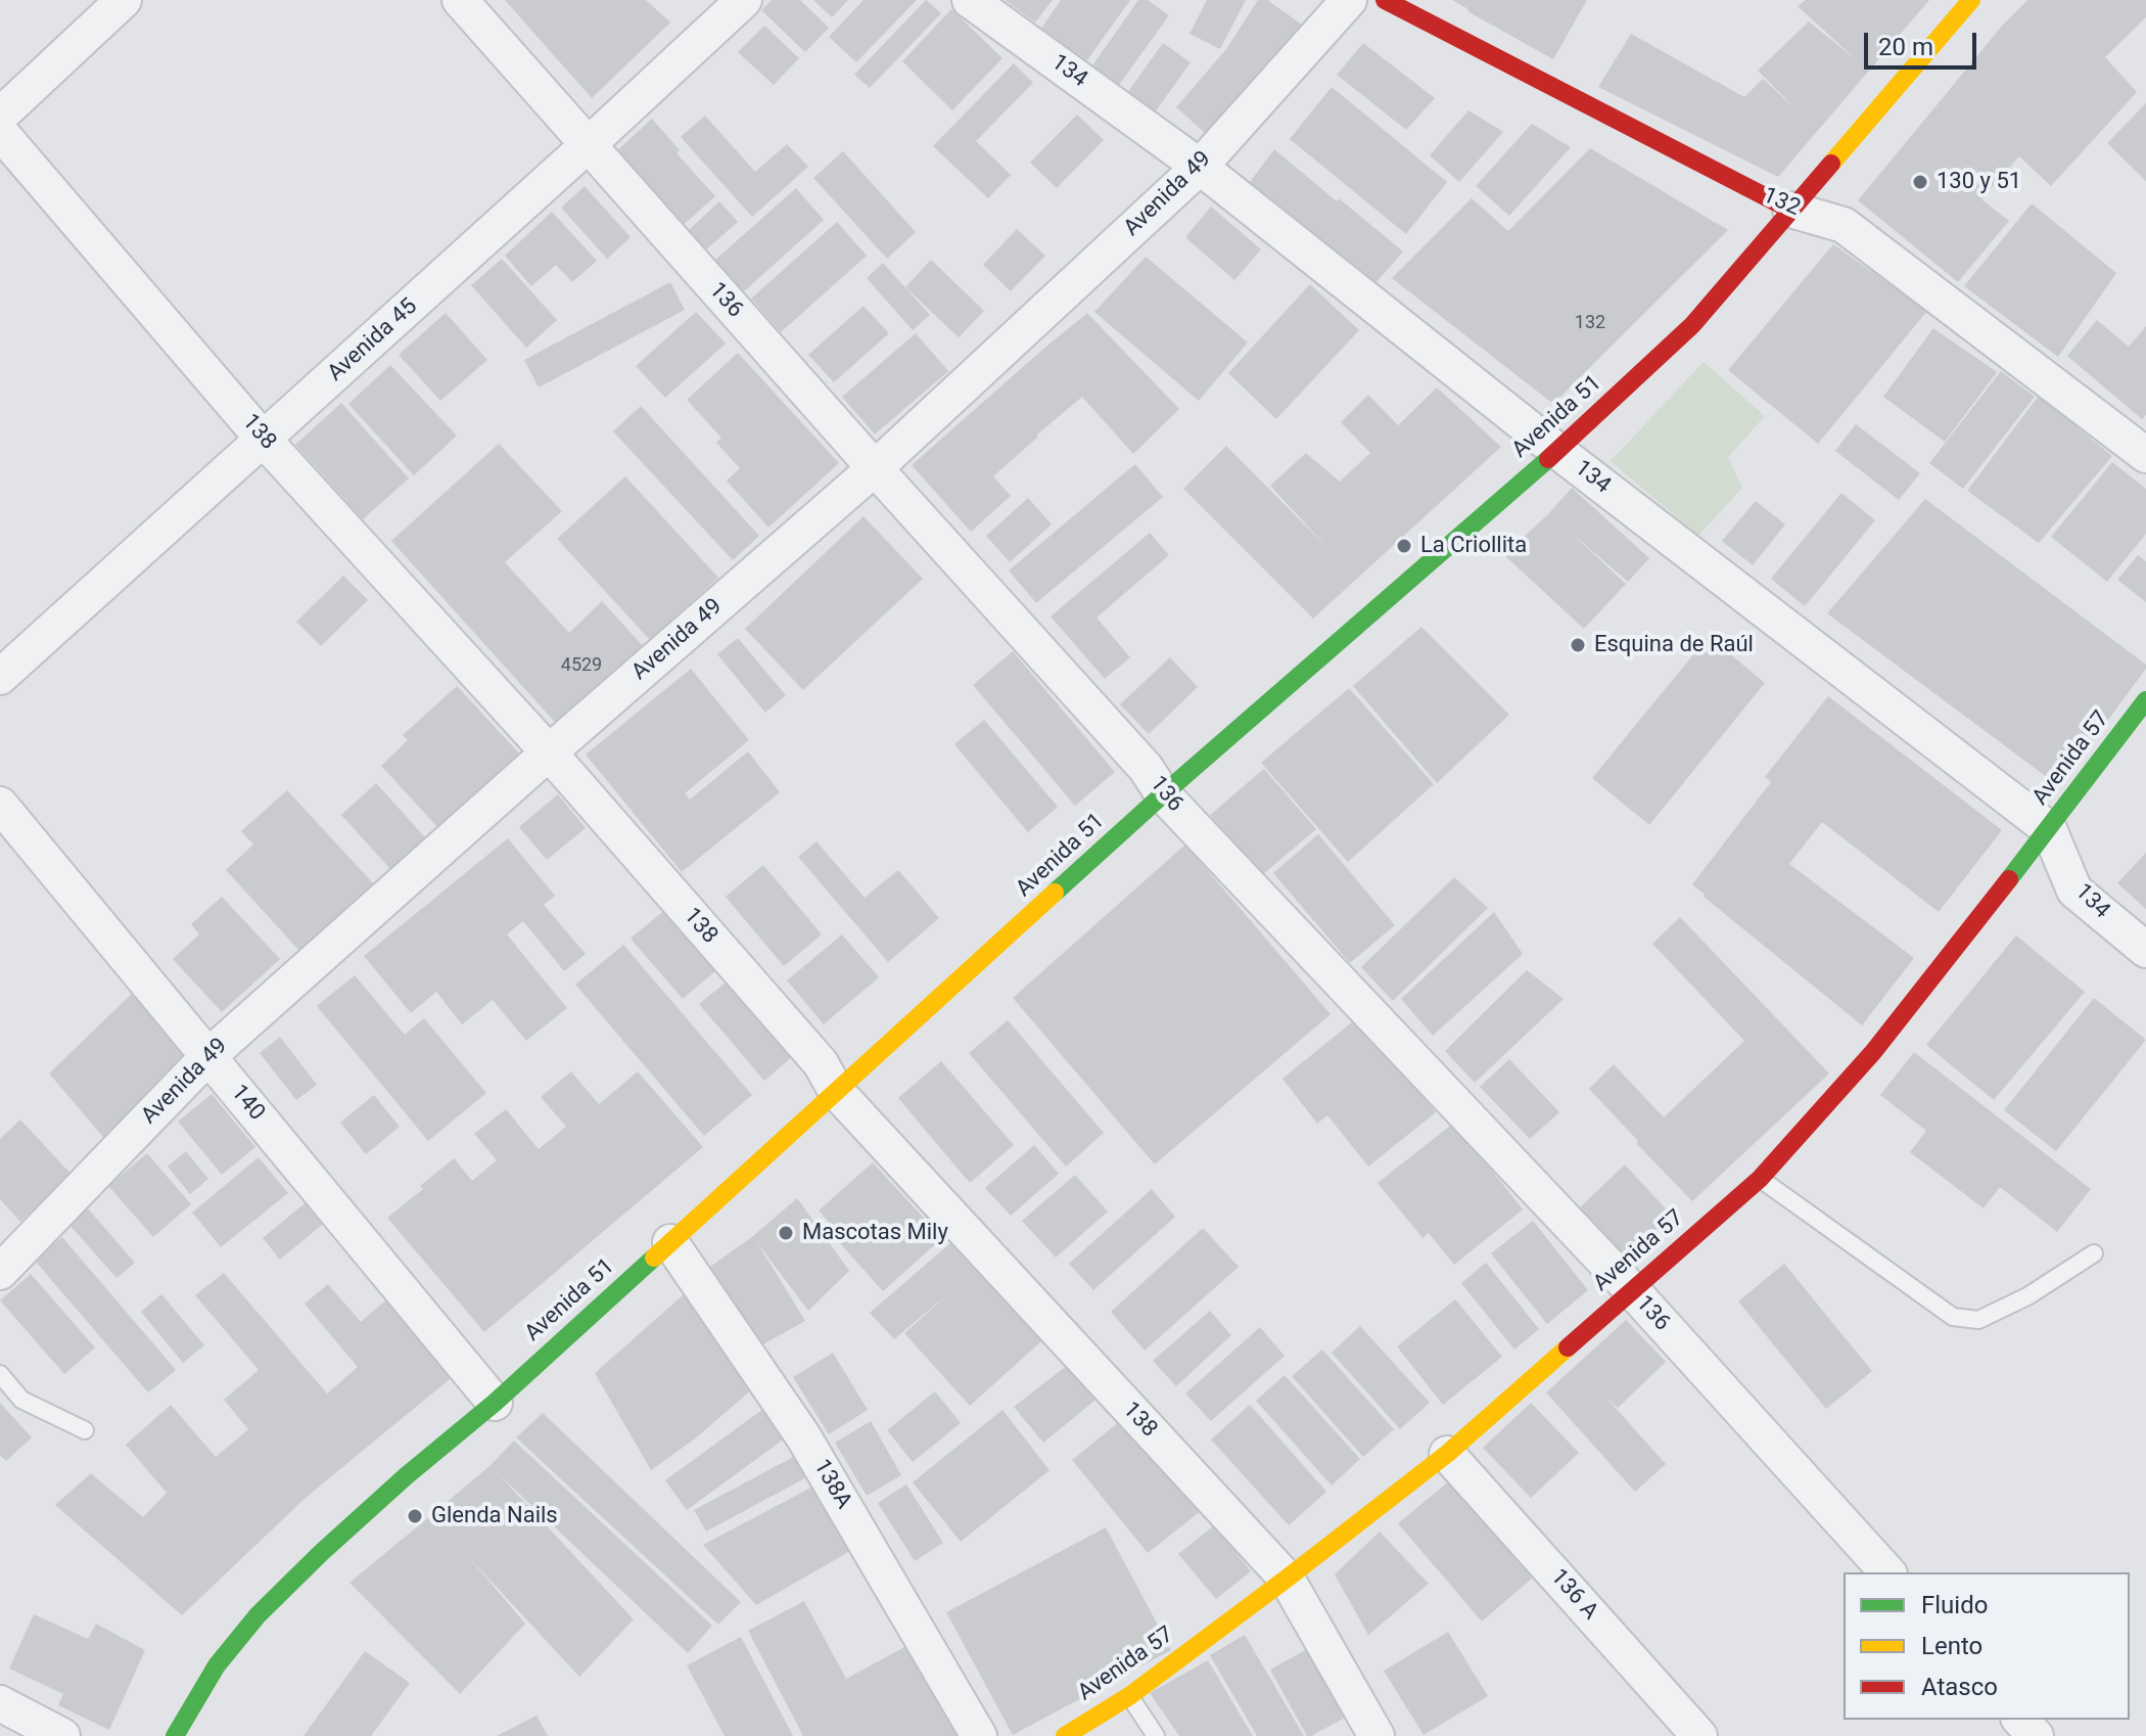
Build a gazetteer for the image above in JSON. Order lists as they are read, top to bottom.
{
  "streets": {
    "main road": ["132", "Avenida 51", "Avenida 57"],
    "street": [
      "134",
      "Avenida 49",
      "136",
      "Avenida 45",
      "138",
      "140",
      "138A",
      "136 A"
    ]
  },
  "crossings": [
    ["134", "Avenida 49"],
    ["134", "Avenida 51"],
    ["134", "Avenida 57"],
    ["Avenida 49", "136"],
    ["Avenida 49", "138"],
    ["Avenida 49", "140"],
    ["132", "Avenida 51"],
    ["136", "Avenida 45"],
    ["136", "Avenida 51"],
    ["136", "Avenida 57"],
    ["Avenida 45", "138"],
    ["Avenida 51", "138"],
    ["Avenida 51", "140"],
    ["Avenida 51", "138A"],
    ["138", "Avenida 57"],
    ["Avenida 57", "136 A"]
  ],
  "places": [
    "130 y 51",
    "La Criollita",
    "Esquina de Raúl",
    "Mascotas Mily",
    "Glenda Nails"
  ],
  "house_numbers": ["132", "4529"],
  "legend": ["Fluido", "Lento", "Atasco"],
  "scale_bar": "20 m"
}
